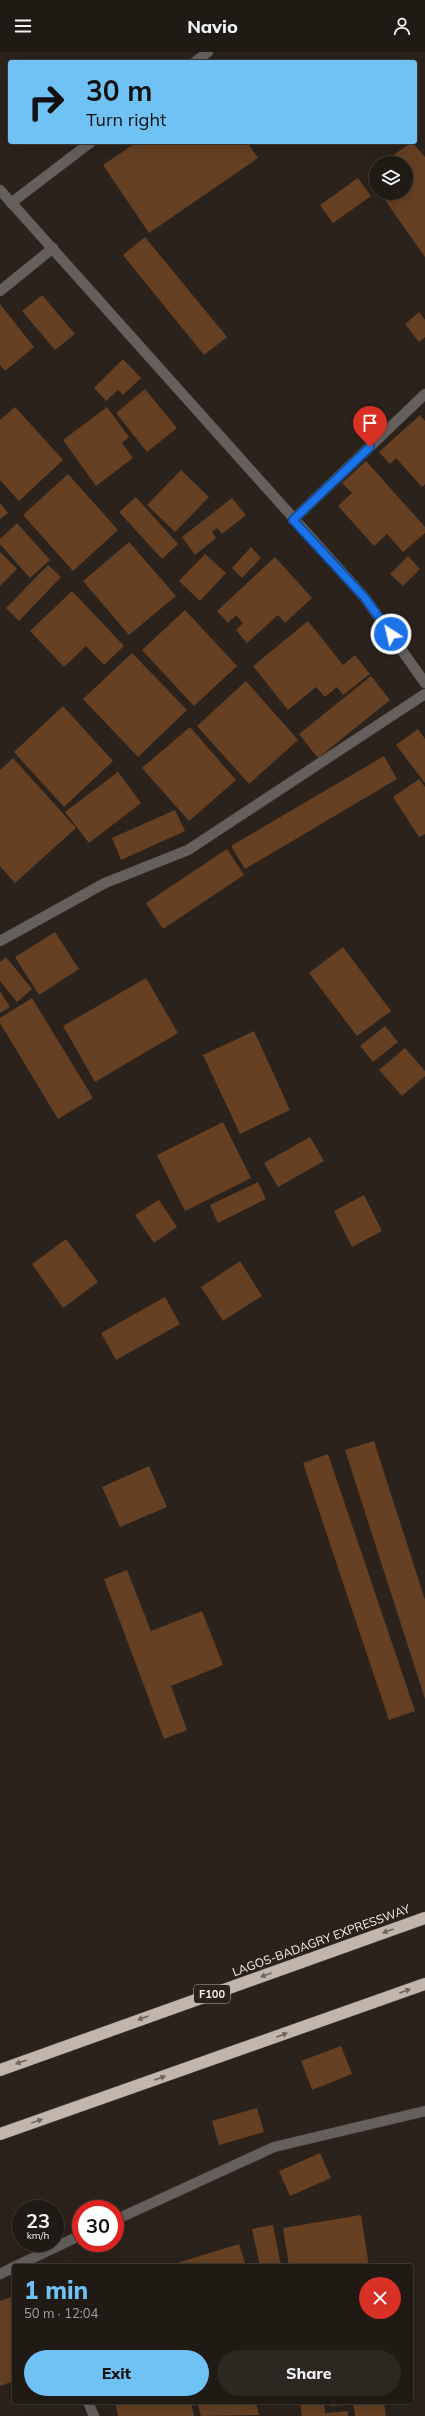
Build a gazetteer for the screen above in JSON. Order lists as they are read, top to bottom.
{
  "streets": {
    "highway": ["LAGOS-BADAGRY EXPRESSWAY", "F100"]
  },
  "page": {
    "header": "Navio",
    "turn": ["30 m", "Turn right"],
    "speed": "23 km/h",
    "limit": "30",
    "heading": ["1 min", "50 m · 12:04"],
    "buttons": ["Exit", "Share"]
  }
}
